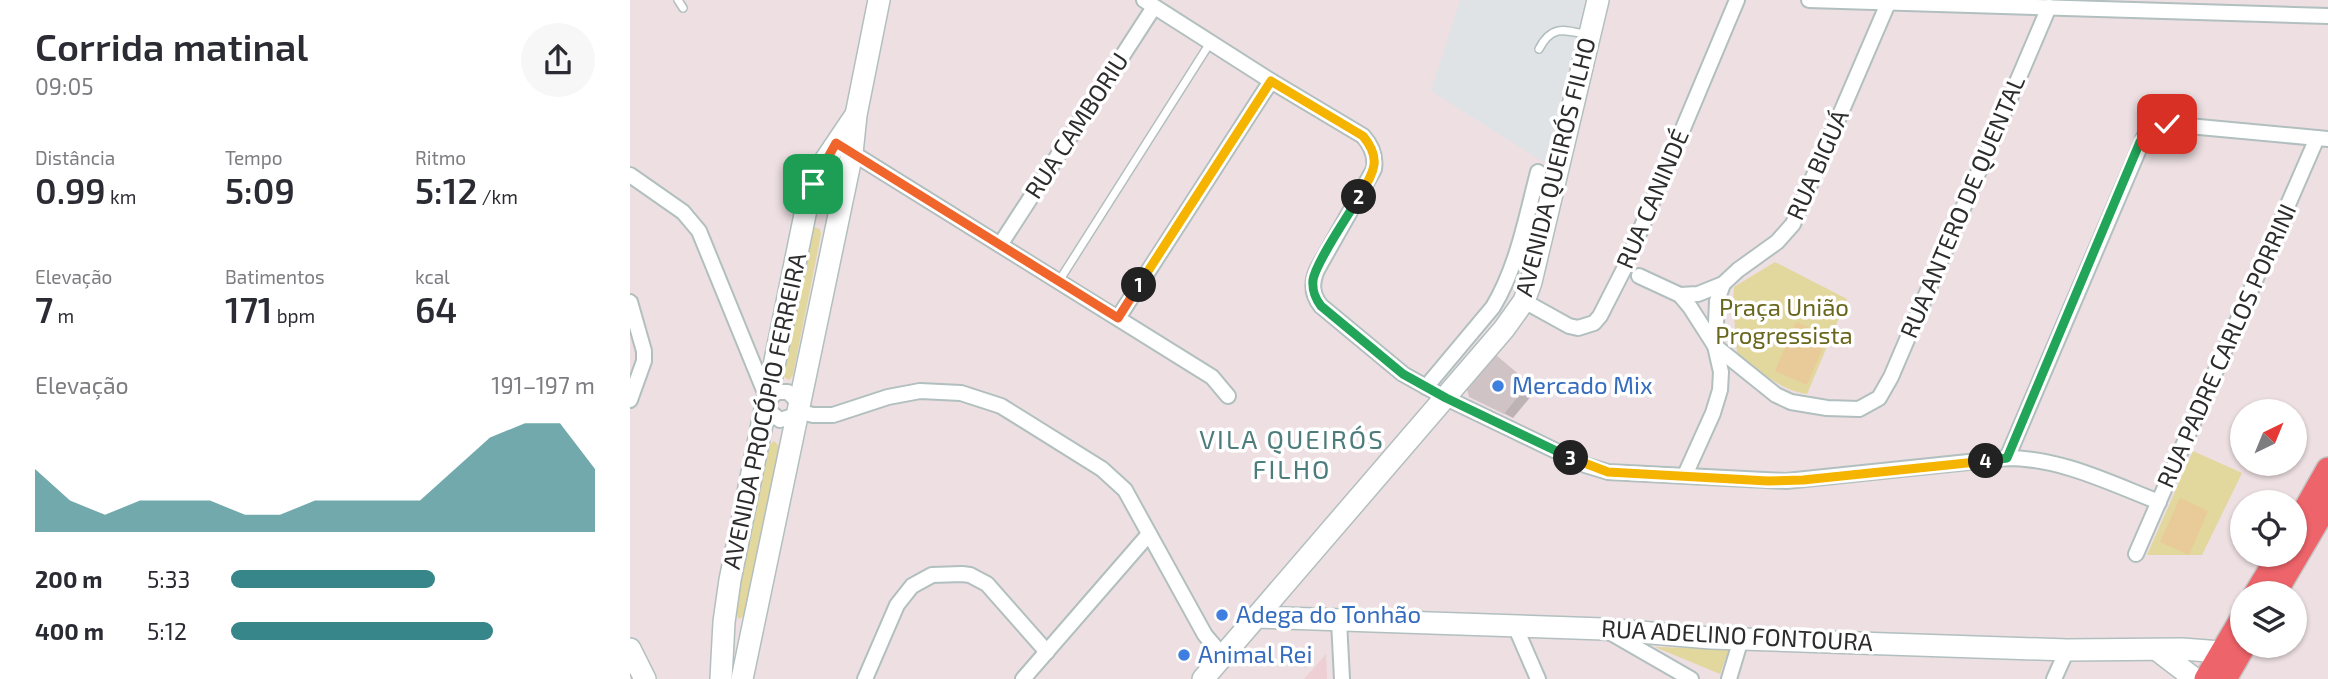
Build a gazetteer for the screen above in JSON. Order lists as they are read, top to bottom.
{
  "streets": {
    "street": [
      "RUA CAMBORIU",
      "RUA BIGUÁ",
      "AVENIDA QUEIRÓS FILHO",
      "RUA CANINDÉ",
      "RUA ANTERO DE QUENTAL",
      "RUA PADRE CARLOS PORRINI",
      "AVENIDA PROCÓPIO FERREIRA",
      "RUA ADELINO FONTOURA"
    ]
  },
  "crossings": [
    ["AVENIDA QUEIRÓS FILHO", "RUA CANINDÉ"],
    ["AVENIDA QUEIRÓS FILHO", "RUA ADELINO FONTOURA"]
  ],
  "districts": ["VILA QUEIRÓS FILHO"],
  "parks": ["Praça União Progressista"],
  "places": ["Mercado Mix", "Adega do Tonhão", "Animal Rei"],
  "north": "top right",
  "page": {
    "heading": ["Corrida matinal", "09:05"],
    "stats": [
      ["Distância", "0.99 km"],
      ["Tempo", "5:09"],
      ["Ritmo", "5:12 /km"],
      ["Elevação", "7 m"],
      ["Batimentos", "171 bpm"],
      ["kcal", "64"]
    ],
    "pins": [
      "2",
      "1",
      "3",
      "4"
    ],
    "chart": ["Elevação", "191–197 m"],
    "list": [
      {
        "name": "200 m",
        "note": "5:33"
      },
      {
        "name": "400 m",
        "note": "5:12"
      }
    ]
  }
}
